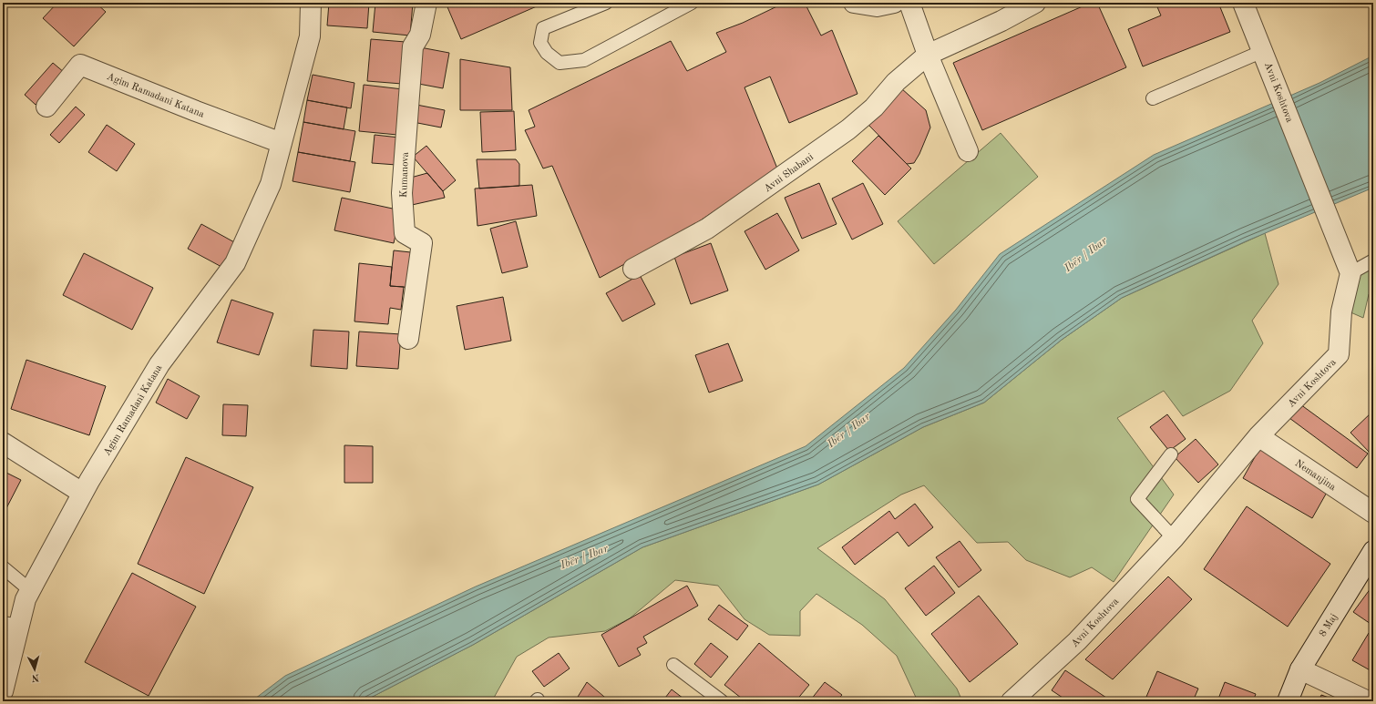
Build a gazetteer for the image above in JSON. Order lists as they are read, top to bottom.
{
  "streets": {
    "street": [
      "Avni Koshtova",
      "Agim Ramadani Katana",
      "Avni Shabani",
      "Kumanova",
      "Nemanjina",
      "8 Maj"
    ]
  },
  "crossings": [
    ["Avni Koshtova", "Nemanjina"]
  ],
  "water": ["Ibër / Ibar"],
  "north": "bottom"
}
